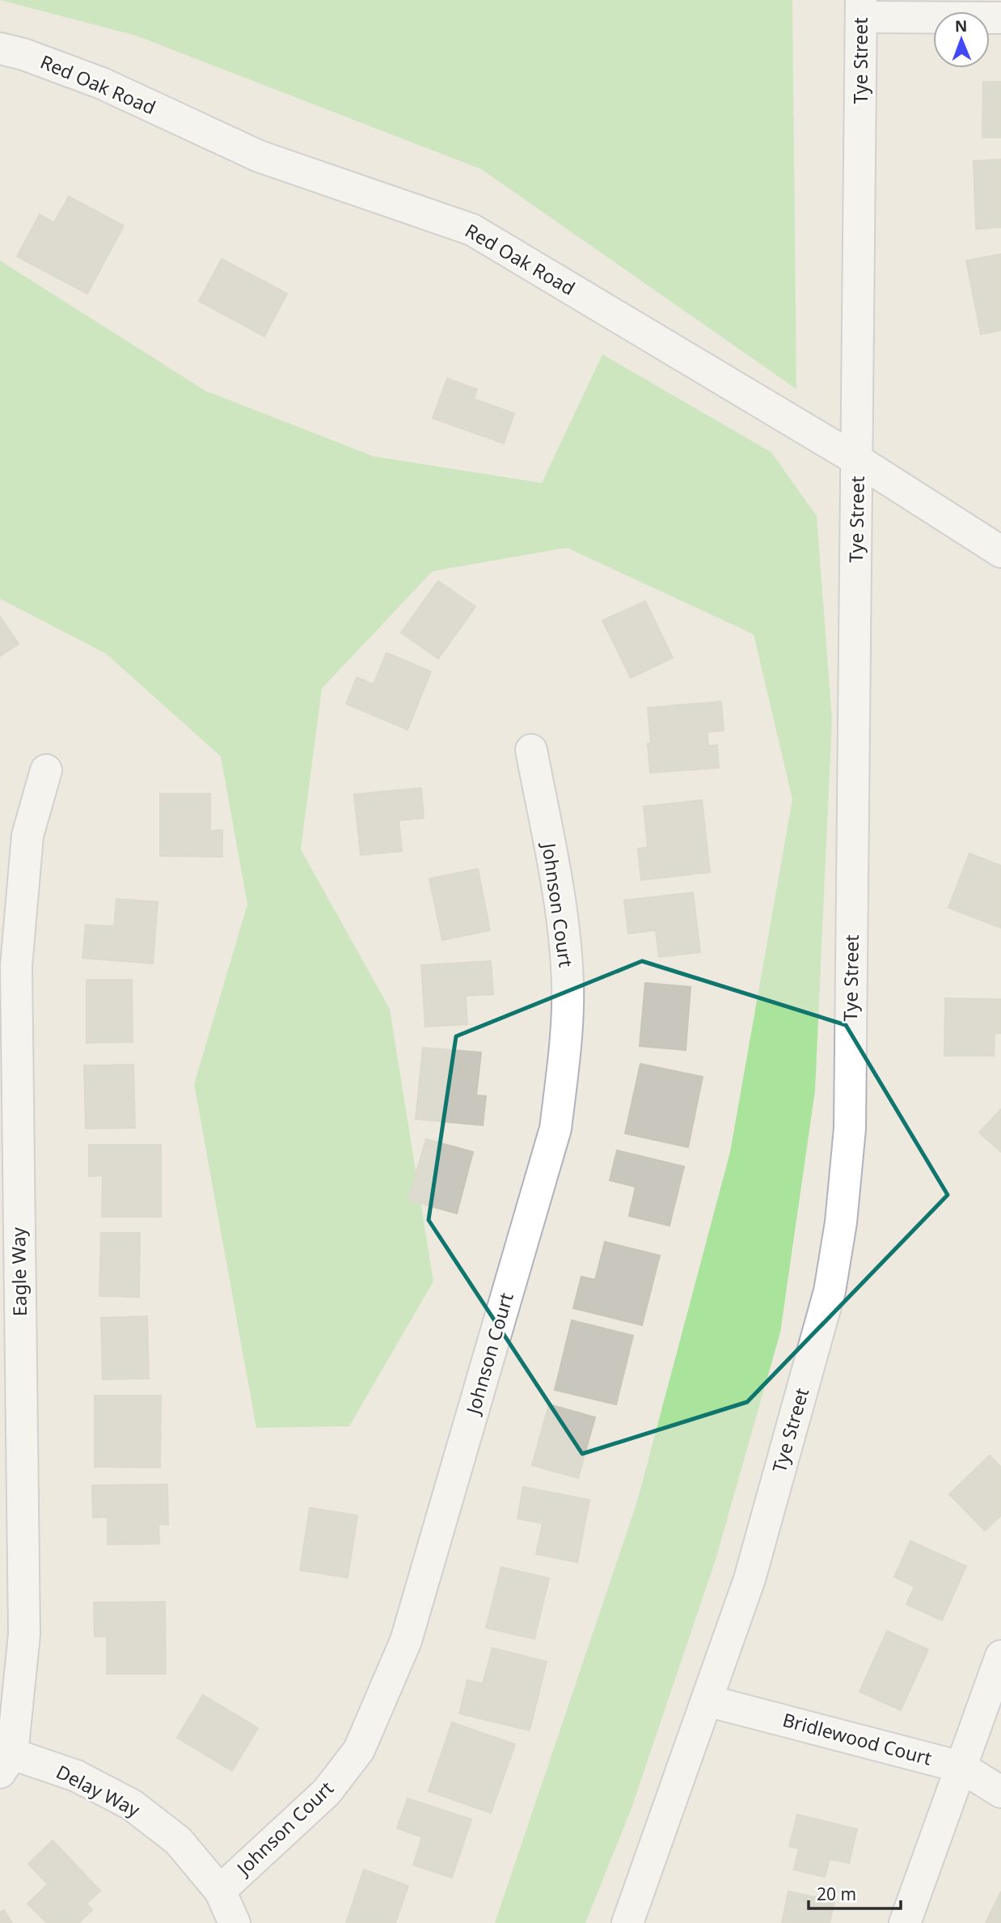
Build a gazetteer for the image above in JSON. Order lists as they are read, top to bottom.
{
  "streets": {
    "street": [
      "Tye Street",
      "Red Oak Road",
      "Johnson Court",
      "Eagle Way",
      "Bridlewood Court",
      "Delay Way"
    ]
  },
  "crossings": [
    ["Tye Street", "Red Oak Road"],
    ["Tye Street", "Bridlewood Court"],
    ["Johnson Court", "Delay Way"],
    ["Eagle Way", "Delay Way"]
  ],
  "scale_bar": "20 m",
  "north": "top"
}
